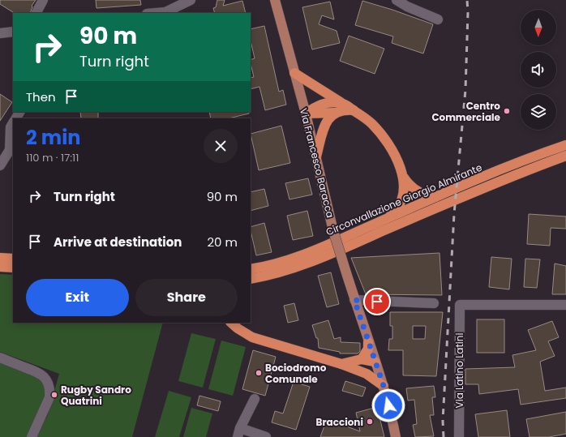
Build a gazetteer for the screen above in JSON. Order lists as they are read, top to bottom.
{
  "streets": {
    "highway": ["Circonvallazione Giorgio Almirante"],
    "main road": ["Via Francesco Baracca"],
    "street": ["Via Latino Latini"]
  },
  "places": [
    "Centro Commerciale",
    "Bociodromo Comunale",
    "Rugby Sandro Quatrini",
    "Braccioni"
  ],
  "north": "bottom",
  "page": {
    "turn": ["90 m", "Turn right"],
    "then": "Then",
    "heading": ["2 min", "110 m · 17:11"],
    "list": [
      {
        "name": "Turn right",
        "value": "90 m"
      },
      {
        "name": "Arrive at destination",
        "value": "20 m"
      }
    ],
    "buttons": ["Exit", "Share"]
  }
}
